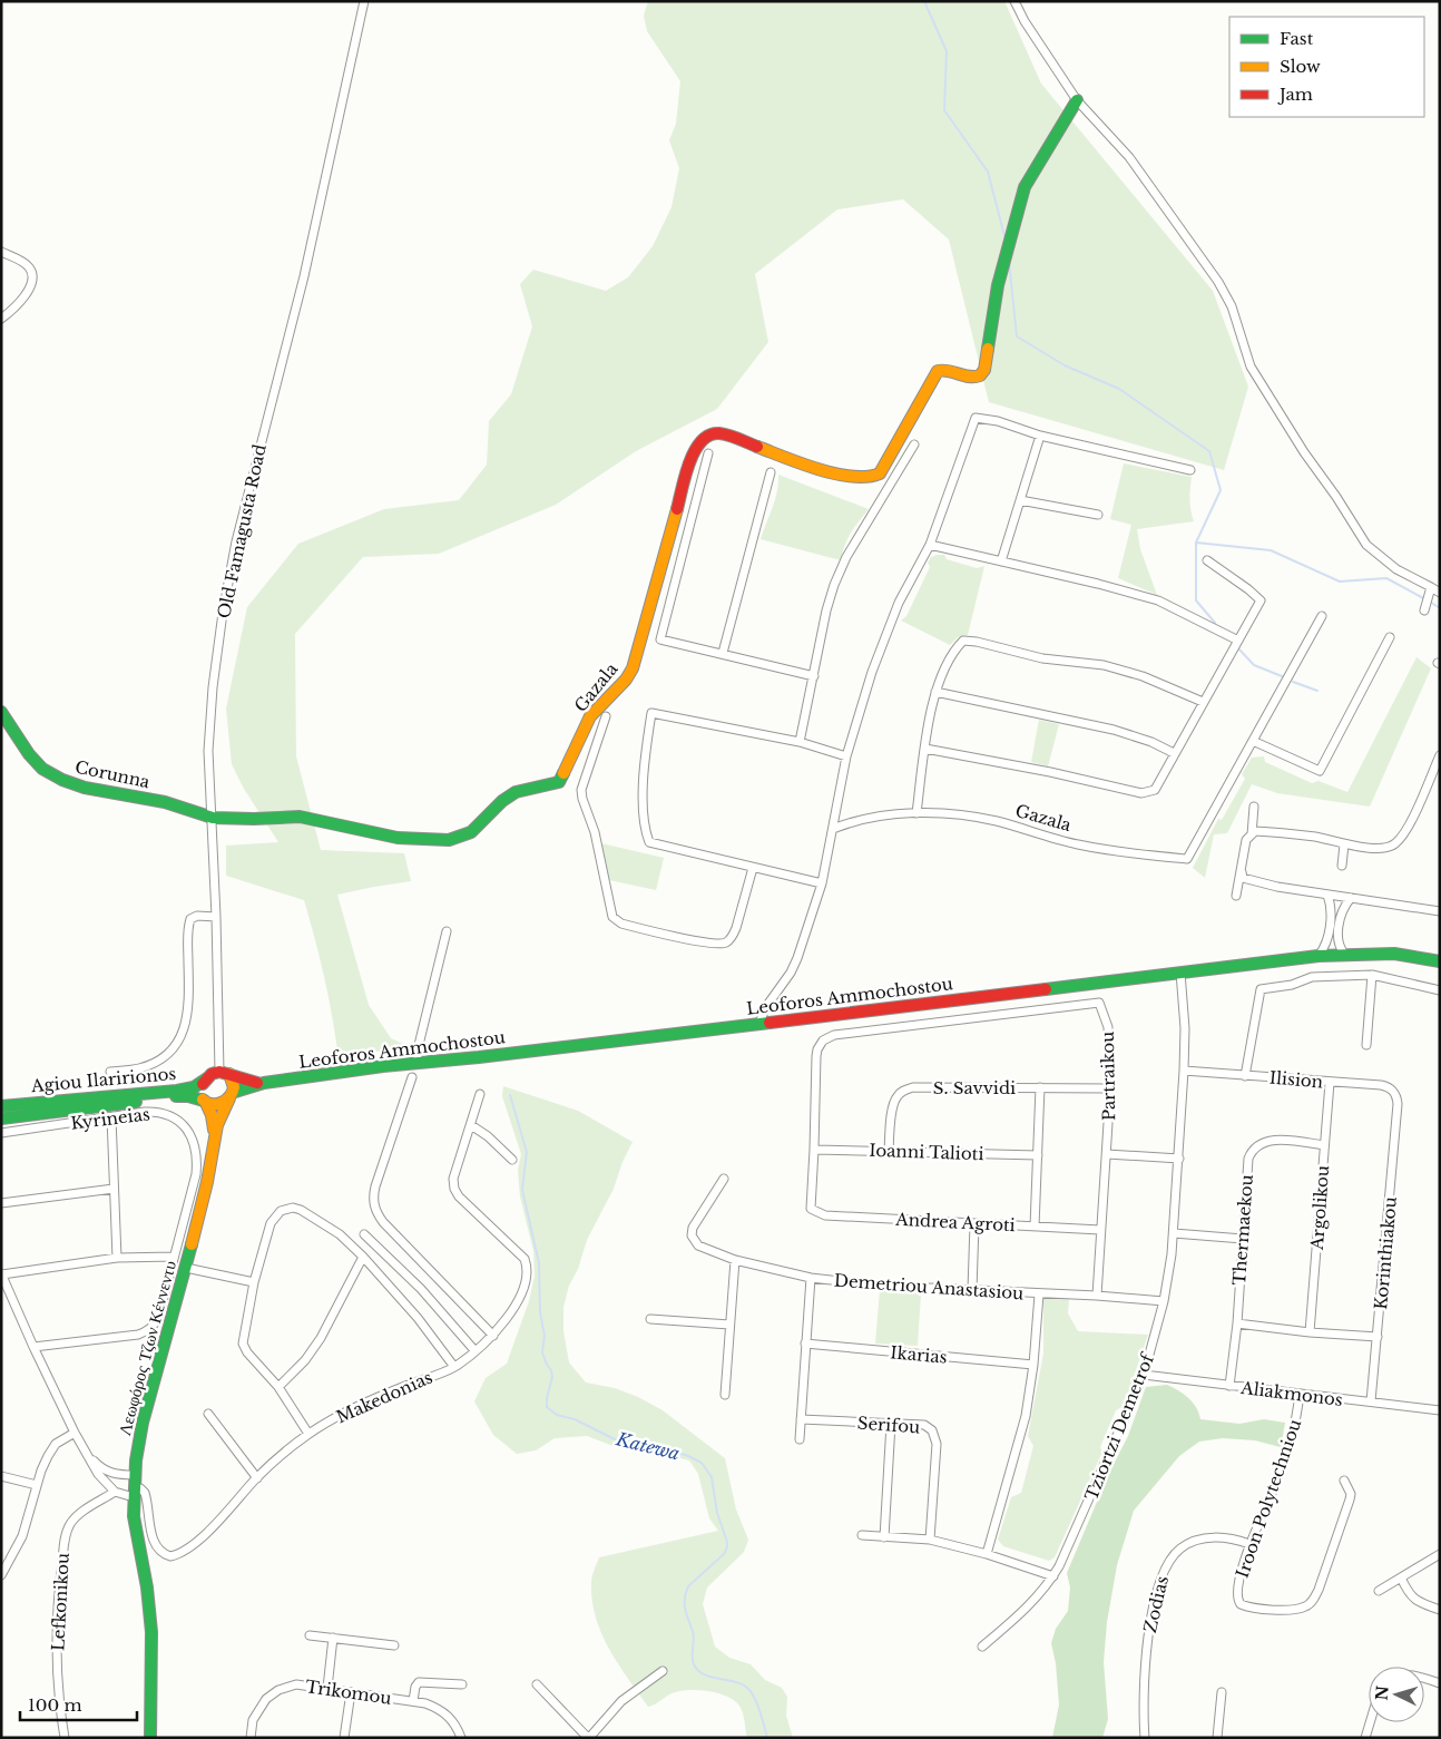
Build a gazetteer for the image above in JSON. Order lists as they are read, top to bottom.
{
  "streets": {
    "main road": [
      "Gazala",
      "Corunna",
      "Leoforos Ammochostou",
      "Agiou Ilaririonos",
      "Λεωφόρος Τζων Κέννεντυ"
    ],
    "street": [
      "Old Famagusta Road",
      "Partraikou",
      "Ilision",
      "S. Savvidi",
      "Kyrineias",
      "Ioanni Talioti",
      "Argolikou",
      "Andrea Agroti",
      "Thermaekou",
      "Korinthiakou",
      "Demetriou Anastasiou",
      "Ikarias",
      "Aliakmonos",
      "Makedonias",
      "Serifou",
      "Tziortzi Demetrof",
      "Iroon Polytechniou",
      "Lefkonikou",
      "Zodias",
      "Trikomou"
    ]
  },
  "crossings": [
    ["Old Famagusta Road", "Gazala"],
    ["Old Famagusta Road", "Corunna"],
    ["Old Famagusta Road", "Leoforos Ammochostou"],
    ["Old Famagusta Road", "Agiou Ilaririonos"],
    ["Gazala", "Corunna"],
    ["Leoforos Ammochostou", "Agiou Ilaririonos"],
    ["Leoforos Ammochostou", "Tziortzi Demetrof"],
    ["Partraikou", "S. Savvidi"],
    ["Partraikou", "Ioanni Talioti"],
    ["Partraikou", "Andrea Agroti"],
    ["Partraikou", "Demetriou Anastasiou"],
    ["Ilision", "Argolikou"],
    ["Ilision", "Korinthiakou"],
    ["Ilision", "Tziortzi Demetrof"],
    ["S. Savvidi", "Ioanni Talioti"],
    ["Ioanni Talioti", "Andrea Agroti"],
    ["Argolikou", "Thermaekou"],
    ["Thermaekou", "Aliakmonos"],
    ["Korinthiakou", "Aliakmonos"],
    ["Demetriou Anastasiou", "Tziortzi Demetrof"],
    ["Λεωφόρος Τζων Κέννεντυ", "Makedonias"],
    ["Aliakmonos", "Tziortzi Demetrof"],
    ["Aliakmonos", "Iroon Polytechniou"],
    ["Iroon Polytechniou", "Zodias"]
  ],
  "water": ["Katewa"],
  "legend": ["Fast", "Slow", "Jam"],
  "scale_bar": "100 m",
  "north": "left"
}
